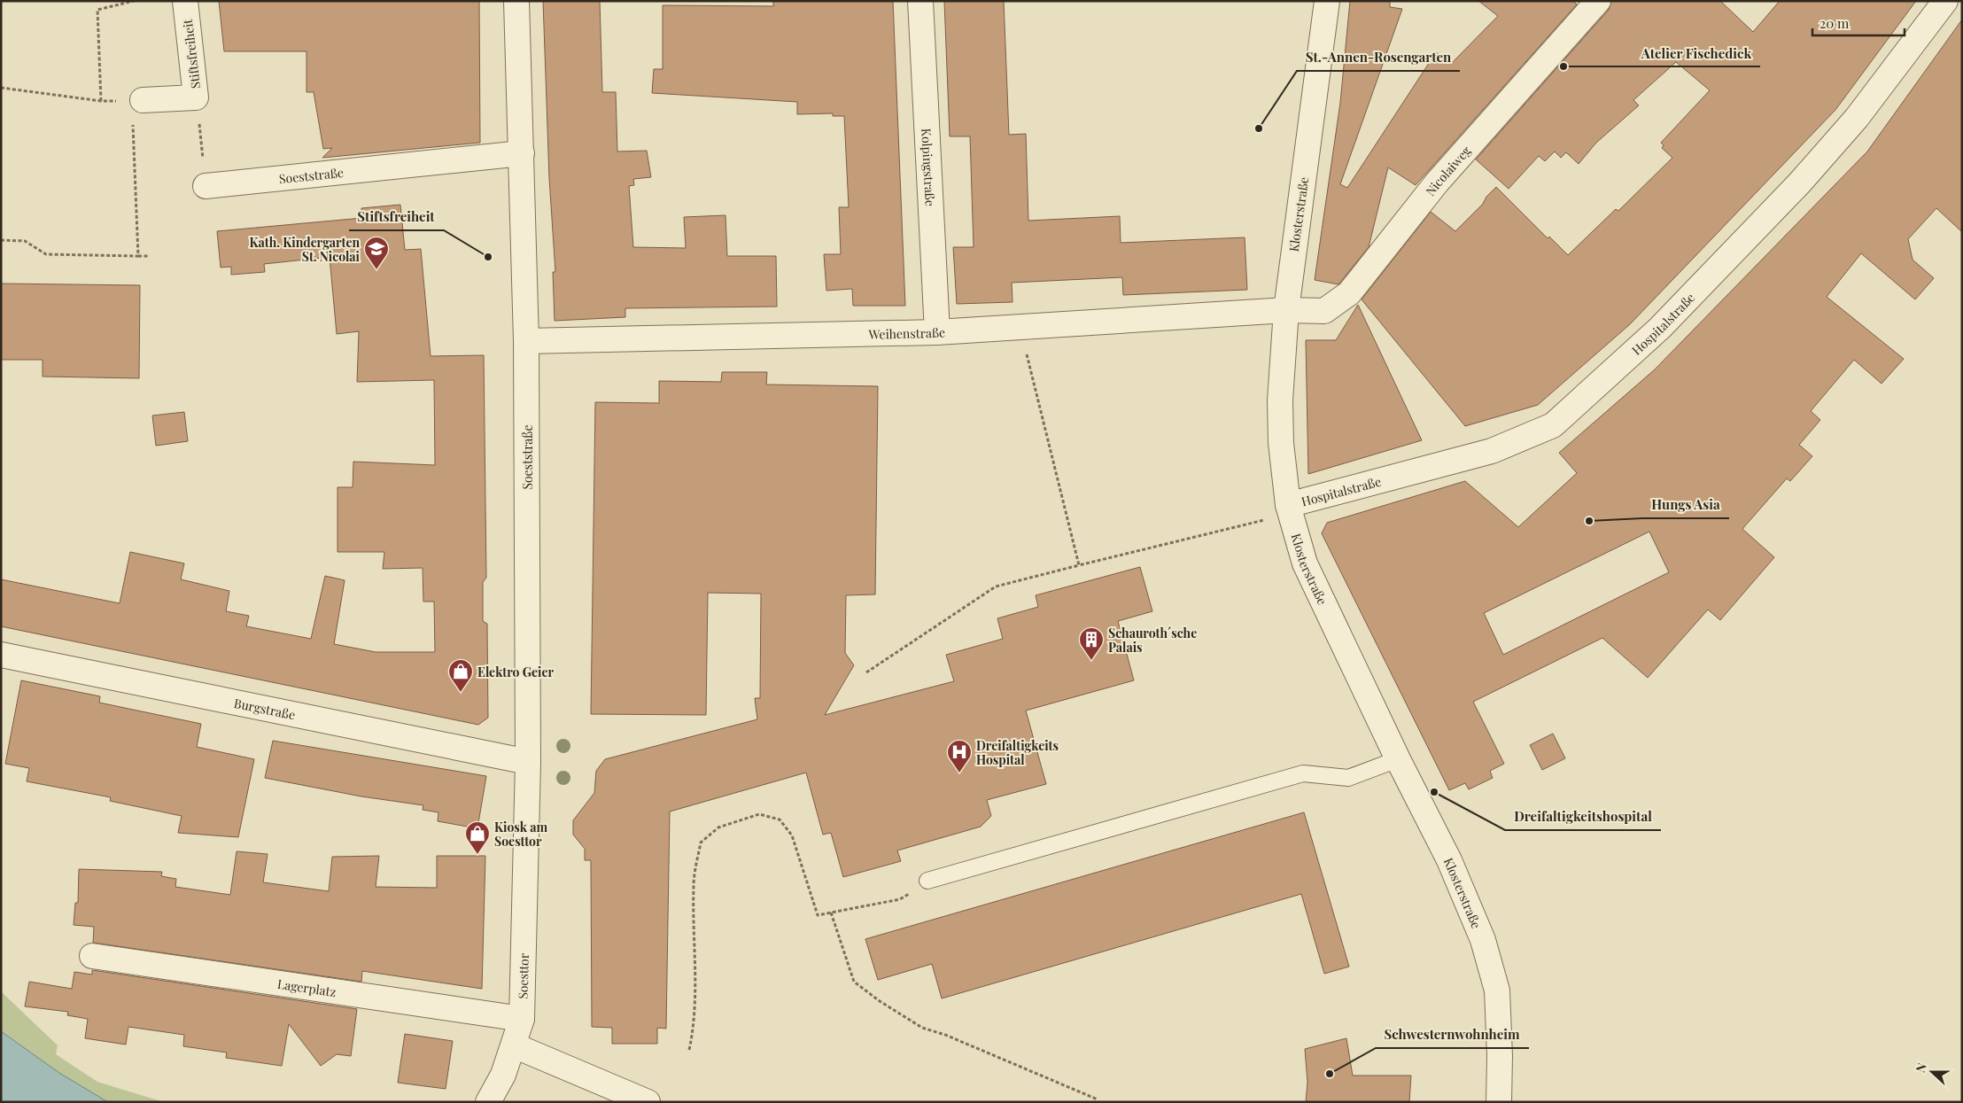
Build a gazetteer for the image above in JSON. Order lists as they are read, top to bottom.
{
  "streets": {
    "street": [
      "Stiftsfreiheit",
      "Kolpingstraße",
      "Nicolaiweg",
      "Soeststraße",
      "Klosterstraße",
      "Hospitalstraße",
      "Weihenstraße",
      "Burgstraße",
      "Soesttor",
      "Lagerplatz"
    ]
  },
  "crossings": [
    ["Stiftsfreiheit", "Soeststraße"],
    ["Kolpingstraße", "Weihenstraße"],
    ["Nicolaiweg", "Klosterstraße"],
    ["Nicolaiweg", "Weihenstraße"],
    ["Soeststraße", "Weihenstraße"],
    ["Soeststraße", "Burgstraße"],
    ["Soeststraße", "Soesttor"],
    ["Klosterstraße", "Hospitalstraße"],
    ["Klosterstraße", "Weihenstraße"],
    ["Burgstraße", "Soesttor"],
    ["Soesttor", "Lagerplatz"]
  ],
  "places": {
    "other": [
      "Atelier Fischedick",
      "St.-Annen-Rosengarten",
      "Stiftsfreiheit",
      "Hungs Asia",
      "Dreifaltigkeitshospital",
      "Schwesternwohnheim"
    ],
    "school or university": ["Kath. Kindergarten St. Nicolai"],
    "building": ["Schauroth´sche Palais"],
    "shop": ["Elektro Geier", "Kiosk am Soesttor"],
    "hospital": ["Dreifaltigkeits Hospital"]
  },
  "scale_bar": "20 m",
  "north": "left"
}
